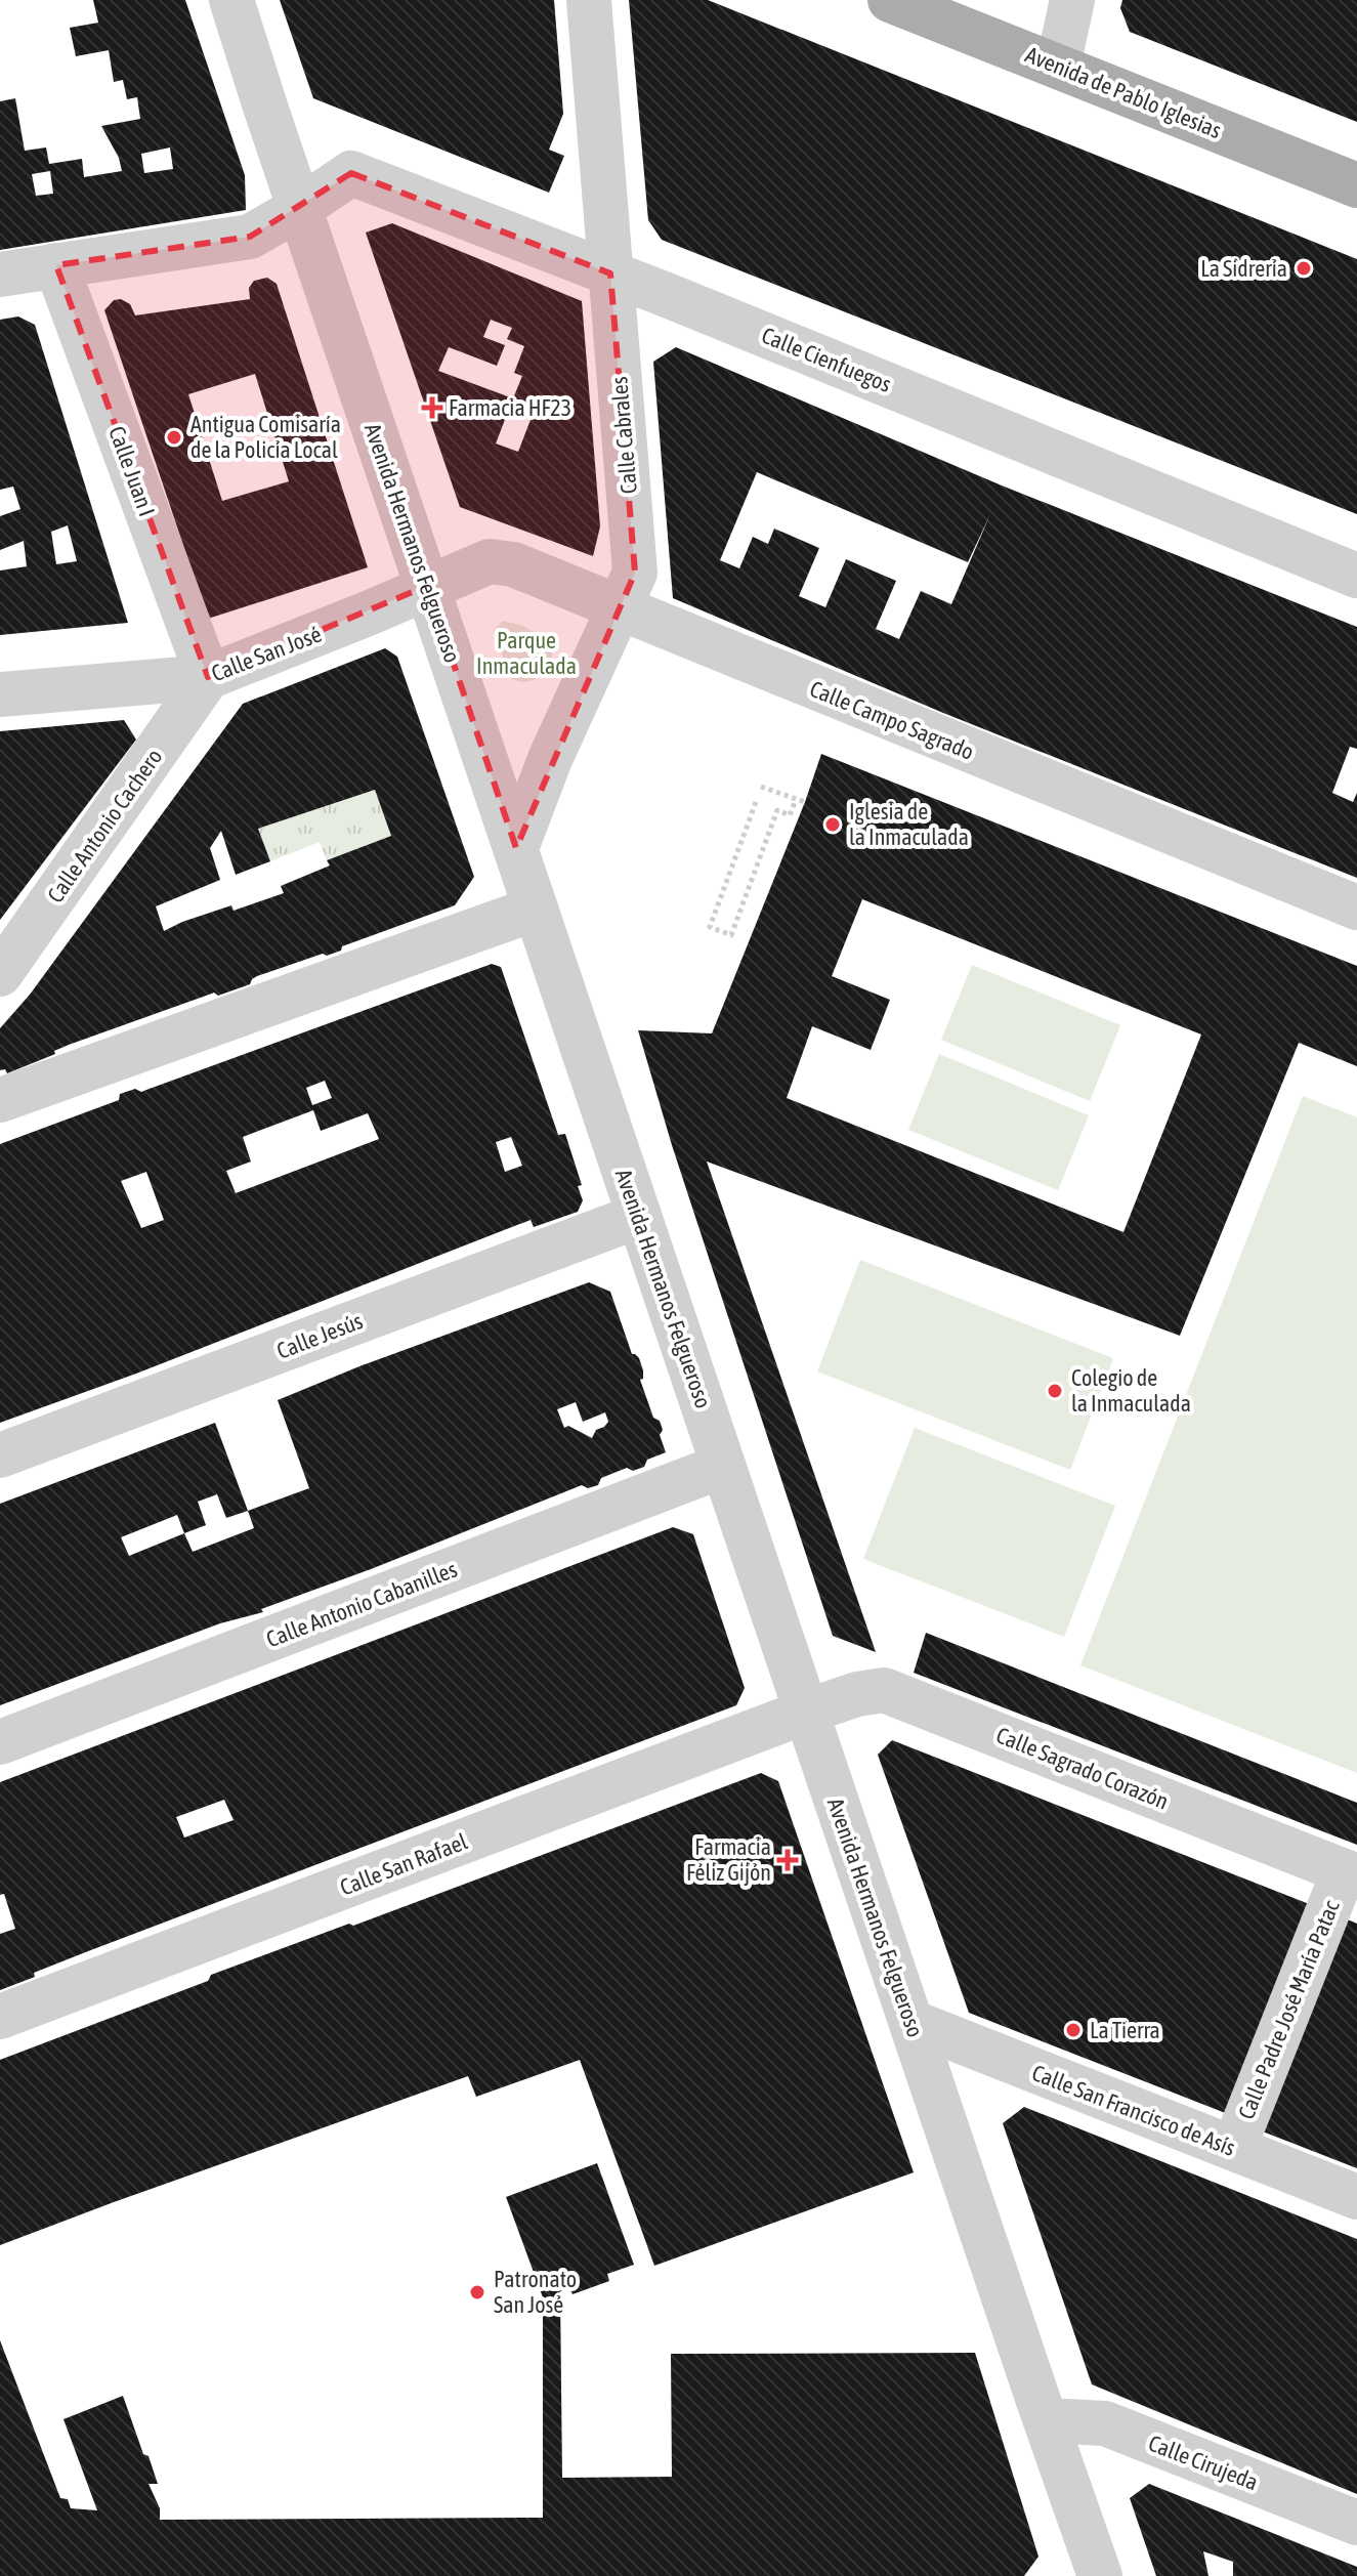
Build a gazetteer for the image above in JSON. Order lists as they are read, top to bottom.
{
  "streets": {
    "main road": ["Avenida de Pablo Iglesias"],
    "street": [
      "Calle Cienfuegos",
      "Calle Cabrales",
      "Calle Juan I",
      "Avenida Hermanos Felgueroso",
      "Calle San José",
      "Calle Campo Sagrado",
      "Calle Antonio Cachero",
      "Calle Jesús",
      "Calle Antonio Cabanilles",
      "Calle Sagrado Corazón",
      "Calle San Rafael",
      "Calle Padre José María Patac",
      "Calle San Francisco de Asís",
      "Calle Cirujeda"
    ]
  },
  "crossings": [
    ["Calle Cienfuegos", "Calle Cabrales"],
    ["Calle Cienfuegos", "Avenida Hermanos Felgueroso"],
    ["Calle Cabrales", "Avenida Hermanos Felgueroso"],
    ["Calle Cabrales", "Calle Campo Sagrado"],
    ["Calle Juan I", "Calle San José"],
    ["Calle Juan I", "Calle Antonio Cachero"],
    ["Avenida Hermanos Felgueroso", "Calle San José"],
    ["Avenida Hermanos Felgueroso", "Calle Campo Sagrado"],
    ["Avenida Hermanos Felgueroso", "Calle Jesús"],
    ["Avenida Hermanos Felgueroso", "Calle Antonio Cabanilles"],
    ["Avenida Hermanos Felgueroso", "Calle Sagrado Corazón"],
    ["Avenida Hermanos Felgueroso", "Calle San Rafael"],
    ["Avenida Hermanos Felgueroso", "Calle San Francisco de Asís"],
    ["Avenida Hermanos Felgueroso", "Calle Cirujeda"],
    ["Calle San José", "Calle Campo Sagrado"],
    ["Calle San José", "Calle Antonio Cachero"],
    ["Calle Sagrado Corazón", "Calle San Rafael"],
    ["Calle Sagrado Corazón", "Calle Padre José María Patac"],
    ["Calle Padre José María Patac", "Calle San Francisco de Asís"]
  ],
  "parks": ["Parque Inmaculada"],
  "places": {
    "other": [
      "La Sidrería",
      "Antigua Comisaría de la Policía Local",
      "Iglesia de la Inmaculada",
      "Colegio de la Inmaculada",
      "La Tierra",
      "Patronato San José"
    ],
    "health": ["Farmacia HF23", "Farmacia Féliz Gijón"]
  }
}
